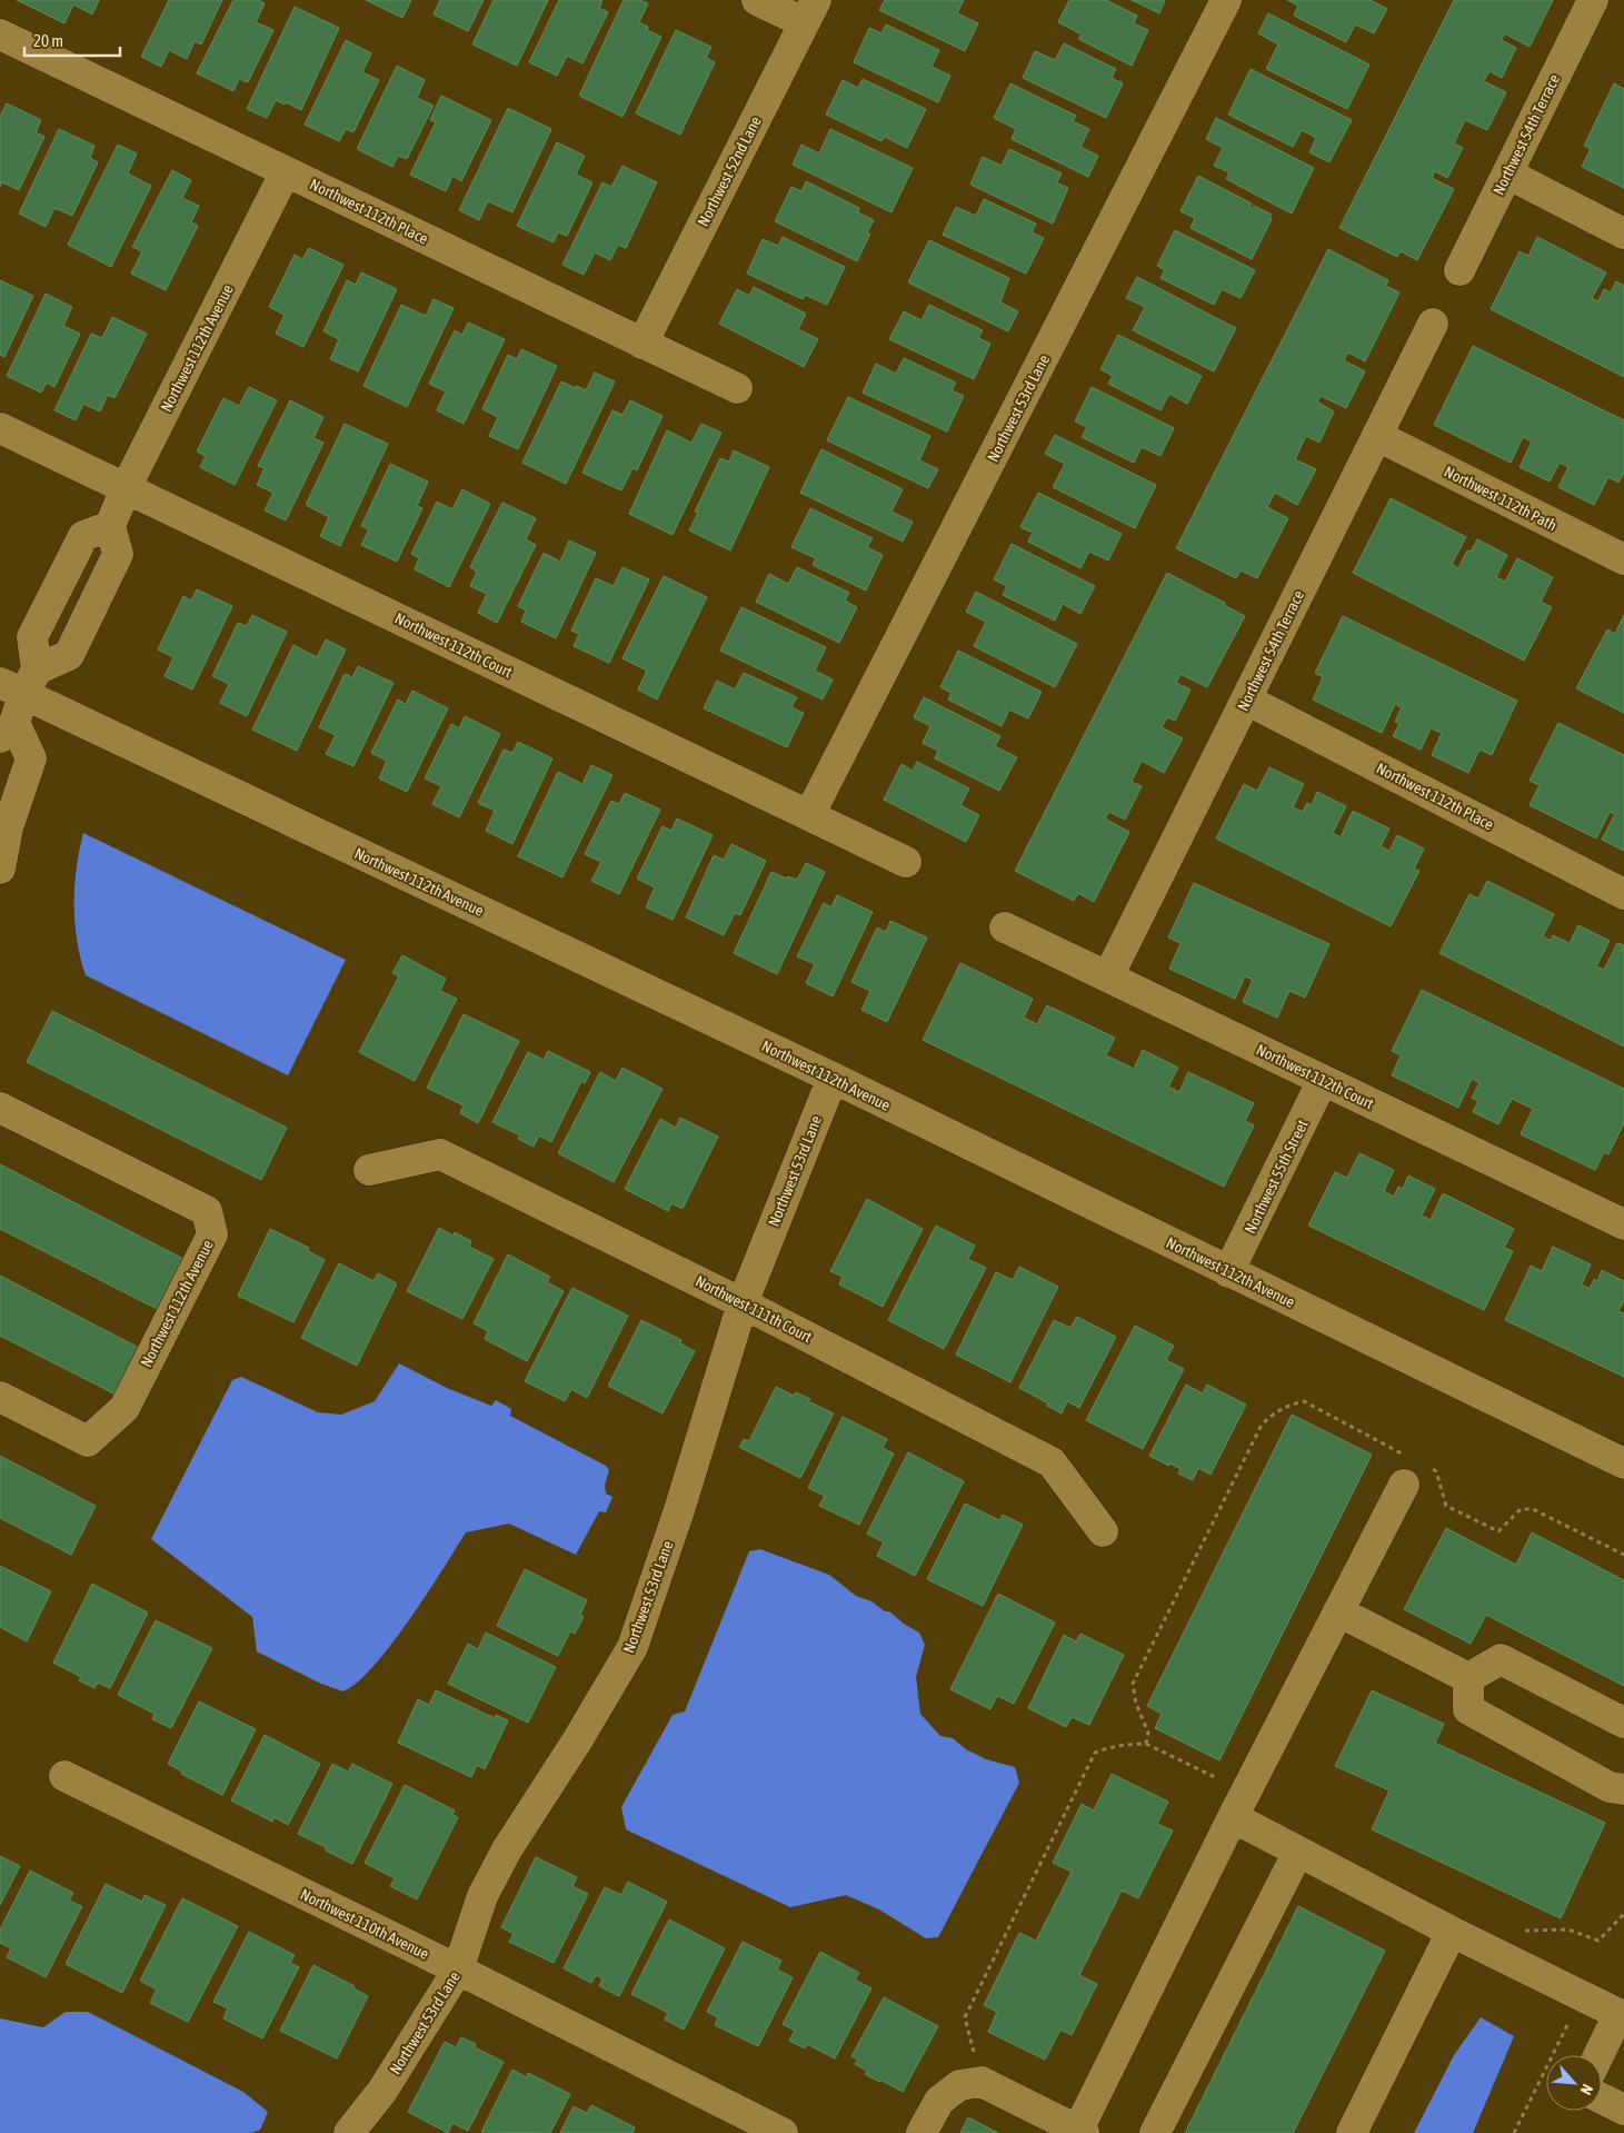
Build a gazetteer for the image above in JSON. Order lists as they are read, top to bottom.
{
  "streets": {
    "street": [
      "Northwest 54th Terrace",
      "Northwest 52nd Lane",
      "Northwest 112th Place",
      "Northwest 112th Avenue",
      "Northwest 53rd Lane",
      "Northwest 112th Path",
      "Northwest 112th Court",
      "Northwest 55th Street",
      "Northwest 111th Court",
      "Northwest 110th Avenue"
    ]
  },
  "crossings": [
    ["Northwest 54th Terrace", "Northwest 112th Place"],
    ["Northwest 54th Terrace", "Northwest 112th Path"],
    ["Northwest 54th Terrace", "Northwest 112th Court"],
    ["Northwest 52nd Lane", "Northwest 112th Place"],
    ["Northwest 112th Place", "Northwest 112th Avenue"],
    ["Northwest 112th Avenue", "Northwest 53rd Lane"],
    ["Northwest 112th Avenue", "Northwest 112th Court"],
    ["Northwest 112th Avenue", "Northwest 55th Street"],
    ["Northwest 53rd Lane", "Northwest 112th Court"],
    ["Northwest 53rd Lane", "Northwest 111th Court"],
    ["Northwest 53rd Lane", "Northwest 110th Avenue"],
    ["Northwest 112th Court", "Northwest 55th Street"]
  ],
  "scale_bar": "20 m",
  "north": "bottom right"
}
